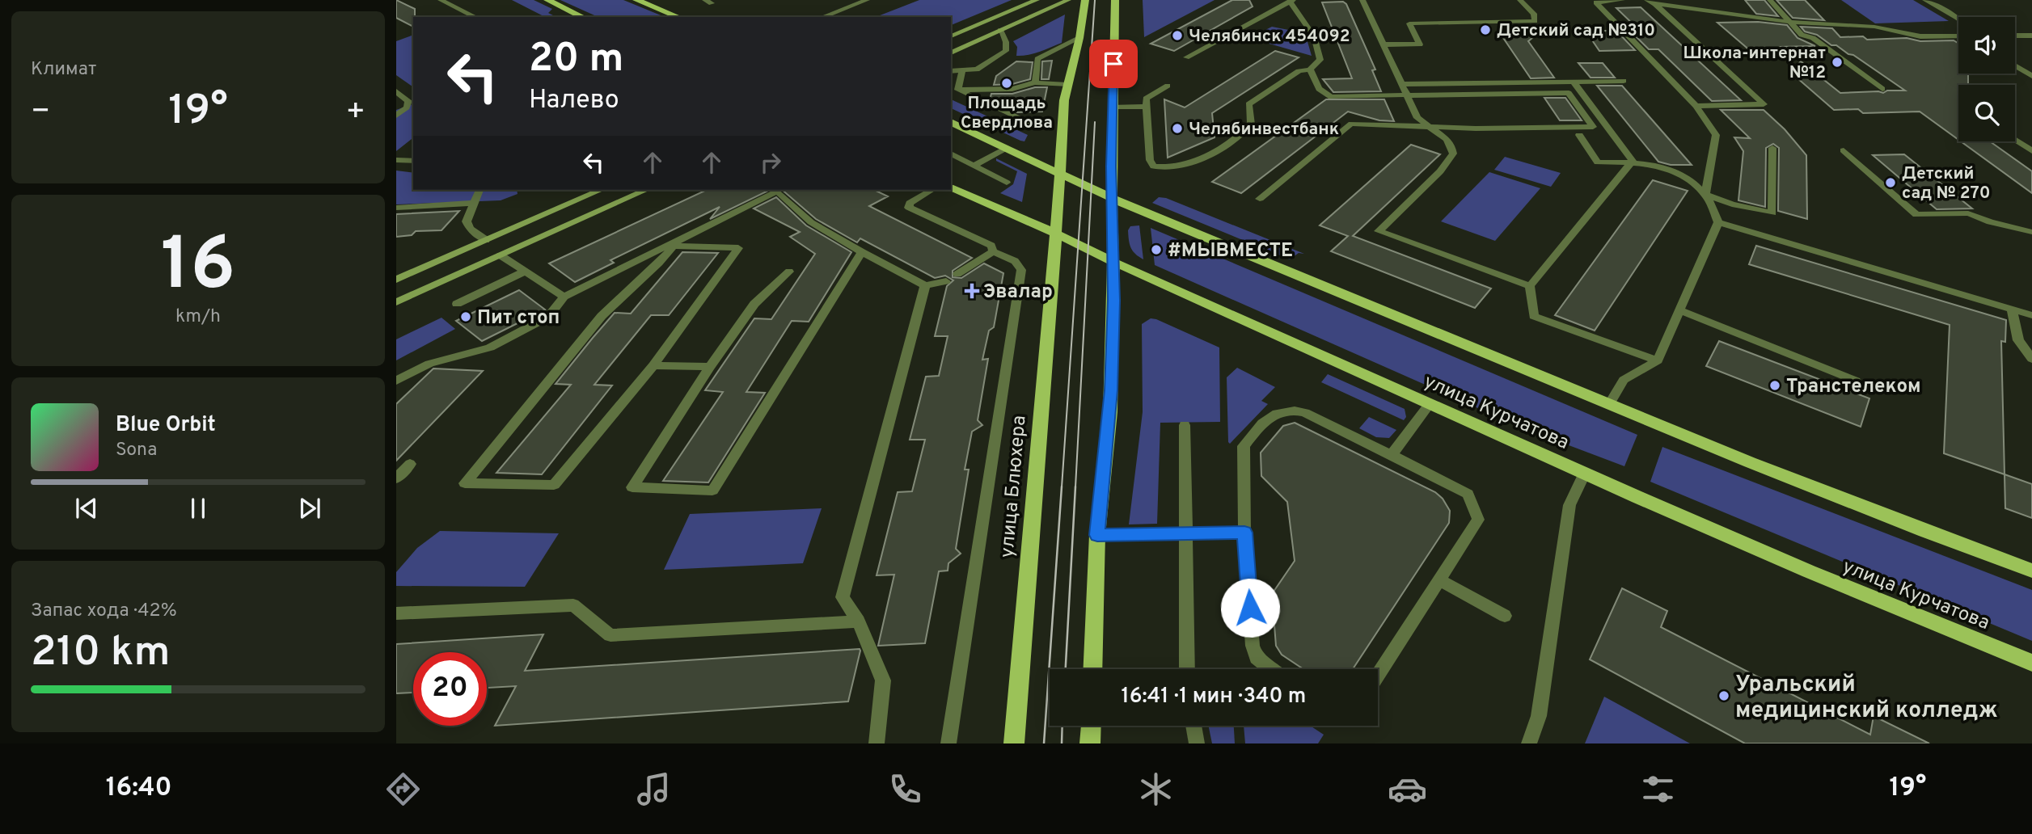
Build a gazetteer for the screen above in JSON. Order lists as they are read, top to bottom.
{
  "streets": {
    "main road": ["улица Курчатова", "улица Блюхера"]
  },
  "crossings": [
    ["улица Курчатова", "улица Блюхера"]
  ],
  "places": {
    "other": [
      "Детский сад №310",
      "Челябинск 454092",
      "Школа-интернат №12",
      "Площадь Свердлова",
      "Челябинвестбанк",
      "Детский сад № 270",
      "#МЫВМЕСТЕ",
      "Пит стоп",
      "Транстелеком",
      "Уральский медицинский колледж"
    ],
    "health": ["Эвалар"]
  },
  "page": {
    "tile": [
      "Климат",
      ["16", "km/h"],
      ["Запас хода · 42%", "210 km"]
    ],
    "turn": ["20 m", "Налево"],
    "heat": ["−", "19°", "+"],
    "song": ["Blue Orbit", "Sona"],
    "limit": "20",
    "trip": "16:41 · 1 мин · 340 m",
    "tabs": ["16:40", "19°"]
  }
}
